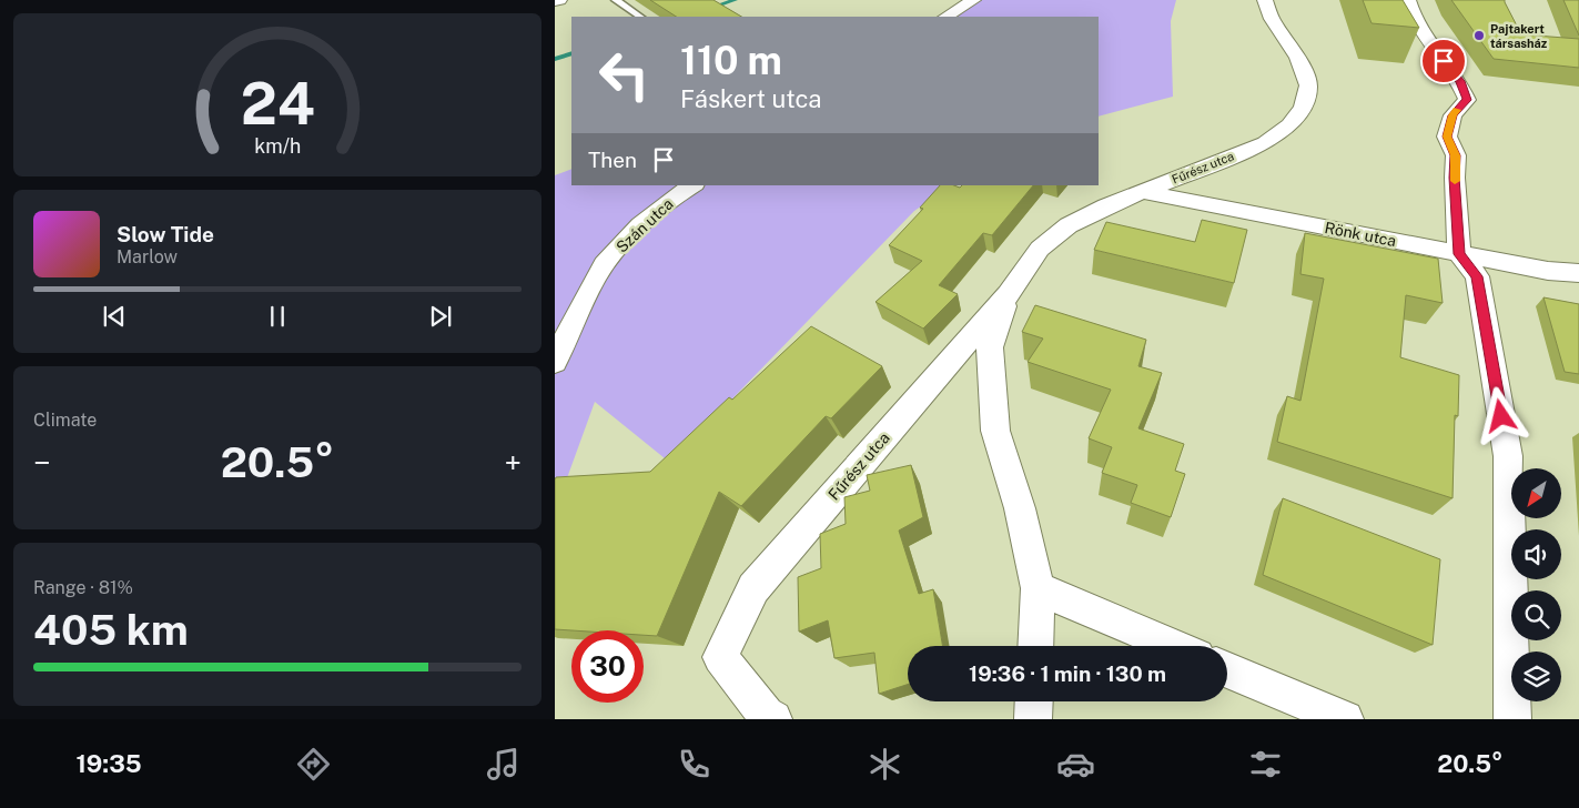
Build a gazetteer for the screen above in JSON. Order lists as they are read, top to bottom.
{
  "streets": {
    "street": ["Fűrész utca", "Szán utca", "Rönk utca"]
  },
  "crossings": [
    ["Fűrész utca", "Rönk utca"]
  ],
  "places": ["Pajtakert társasház"],
  "north": "bottom left",
  "page": {
    "turn": ["110 m", "Fáskert utca"],
    "then": "Then",
    "song": ["Slow Tide", "Marlow"],
    "tile": [
      "Climate",
      ["Range · 81%", "405 km"]
    ],
    "heat": ["−", "20.5°", "+"],
    "limit": "30",
    "trip": "19:36 · 1 min · 130 m",
    "tabs": ["19:35", "20.5°"],
    "gauge": ["24", "km/h"]
  }
}
